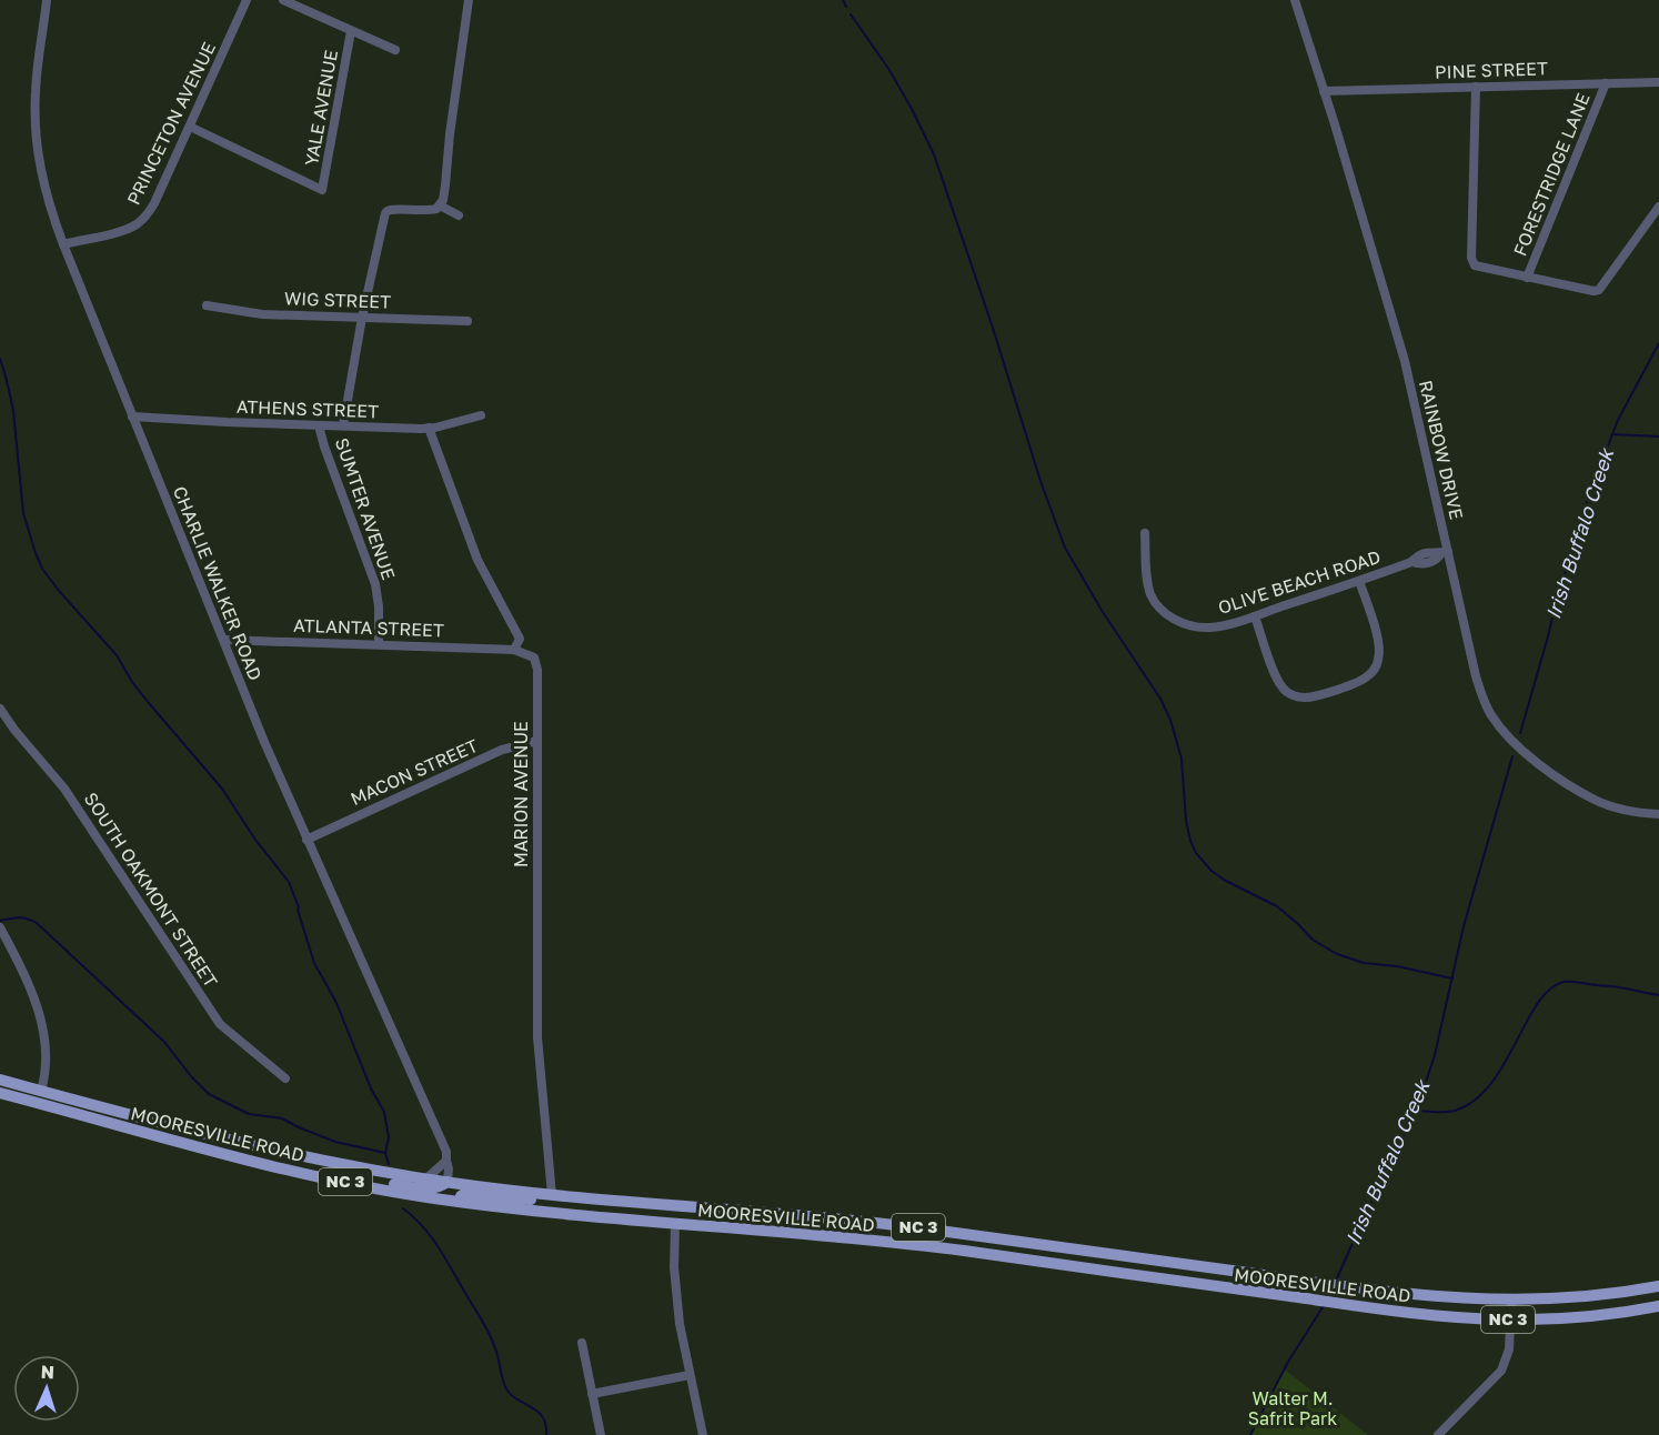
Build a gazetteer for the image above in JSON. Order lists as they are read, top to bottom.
{
  "streets": {
    "main road": ["MOORESVILLE ROAD", "NC 3"],
    "street": [
      "PINE STREET",
      "YALE AVENUE",
      "PRINCETON AVENUE",
      "FORESTRIDGE LANE",
      "WIG STREET",
      "ATHENS STREET",
      "RAINBOW DRIVE",
      "SUMTER AVENUE",
      "OLIVE BEACH ROAD",
      "CHARLIE WALKER ROAD",
      "ATLANTA STREET",
      "MACON STREET",
      "MARION AVENUE",
      "SOUTH OAKMONT STREET"
    ]
  },
  "crossings": [
    ["PINE STREET", "FORESTRIDGE LANE"],
    ["PINE STREET", "RAINBOW DRIVE"],
    ["YALE AVENUE", "PRINCETON AVENUE"],
    ["PRINCETON AVENUE", "CHARLIE WALKER ROAD"],
    ["ATHENS STREET", "SUMTER AVENUE"],
    ["ATHENS STREET", "CHARLIE WALKER ROAD"],
    ["RAINBOW DRIVE", "OLIVE BEACH ROAD"],
    ["SUMTER AVENUE", "ATLANTA STREET"],
    ["CHARLIE WALKER ROAD", "ATLANTA STREET"],
    ["CHARLIE WALKER ROAD", "MACON STREET"],
    ["CHARLIE WALKER ROAD", "MOORESVILLE ROAD"],
    ["ATLANTA STREET", "MARION AVENUE"],
    ["MACON STREET", "MARION AVENUE"],
    ["MARION AVENUE", "MOORESVILLE ROAD"]
  ],
  "water": ["Irish Buffalo Creek"],
  "parks": ["Walter M. Safrit Park"],
  "north": "top"
}
